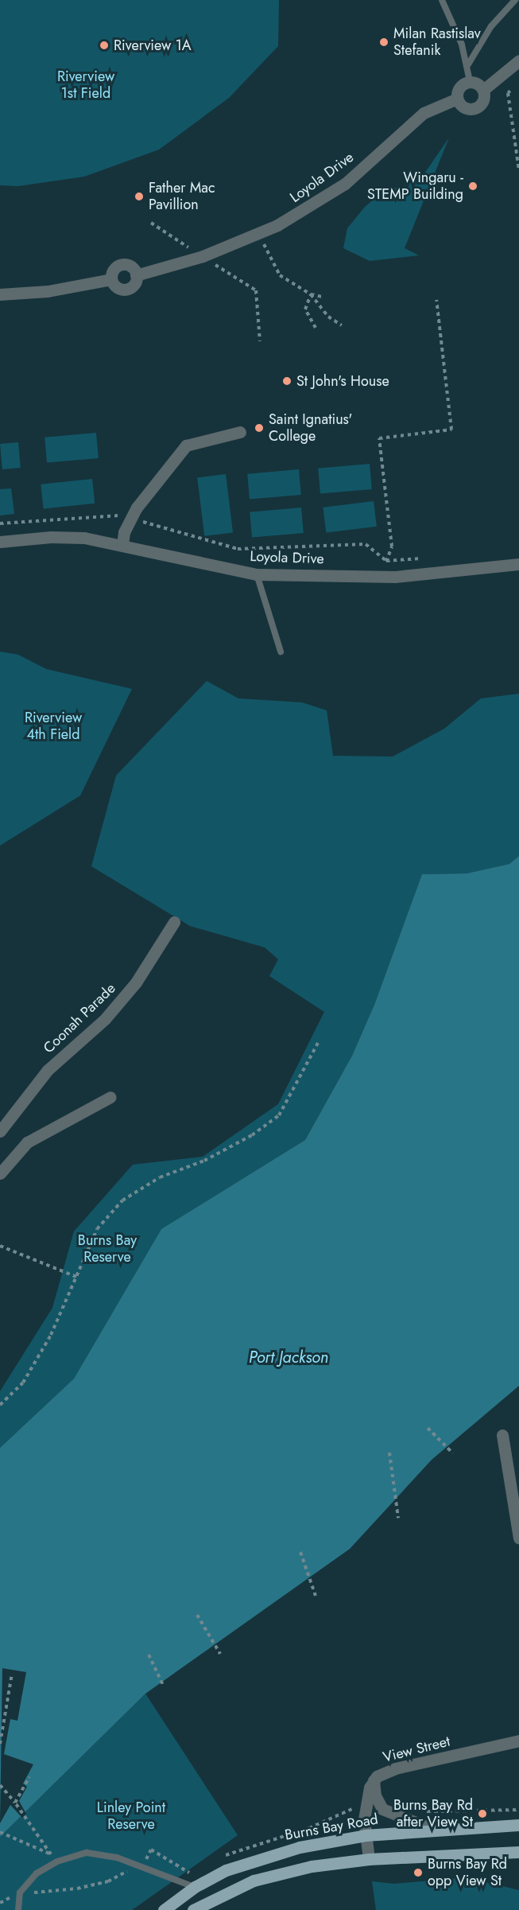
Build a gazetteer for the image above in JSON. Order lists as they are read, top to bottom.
{
  "streets": {
    "main road": ["Burns Bay Road"],
    "street": ["Loyola Drive", "Coonah Parade", "View Street"]
  },
  "crossings": [
    ["View Street", "Burns Bay Road"]
  ],
  "water": ["Port Jackson"],
  "parks": [
    "Riverview 1st Field",
    "Riverview 4th Field",
    "Burns Bay Reserve",
    "Linley Point Reserve"
  ],
  "places": [
    "Milan Rastislav Stefanik",
    "Riverview 1A",
    "Wingaru - STEMP Building",
    "Father Mac Pavillion",
    "St John's House",
    "Saint Ignatius' College",
    "Burns Bay Rd after View St",
    "Burns Bay Rd opp View St"
  ]
}
